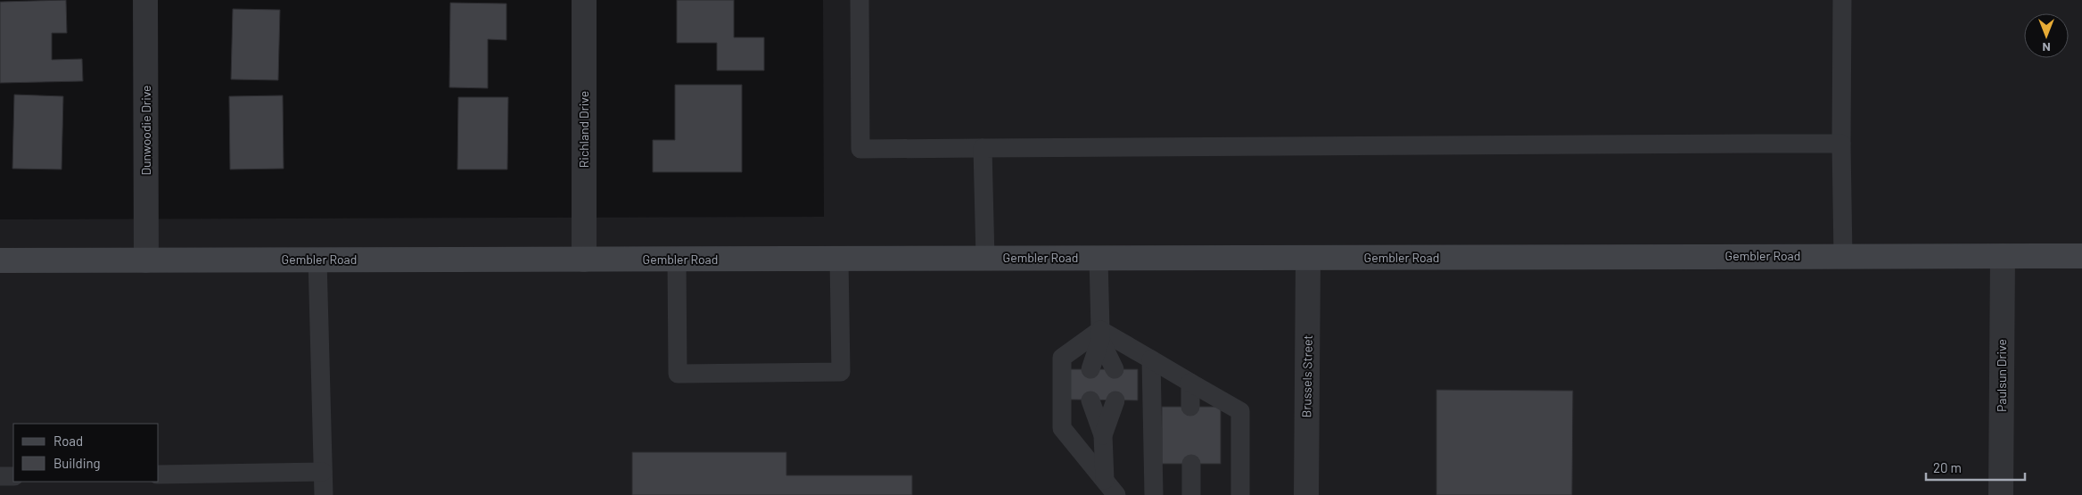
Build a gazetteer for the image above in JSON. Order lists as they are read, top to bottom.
{
  "streets": {
    "main road": ["Gembler Road"],
    "street": [
      "Richland Drive",
      "Dunwoodie Drive",
      "Paulsun Drive",
      "Brussels Street"
    ]
  },
  "crossings": [
    ["Richland Drive", "Gembler Road"],
    ["Dunwoodie Drive", "Gembler Road"],
    ["Gembler Road", "Paulsun Drive"],
    ["Gembler Road", "Brussels Street"]
  ],
  "legend": ["Road", "Building"],
  "scale_bar": "20 m",
  "north": "bottom"
}
